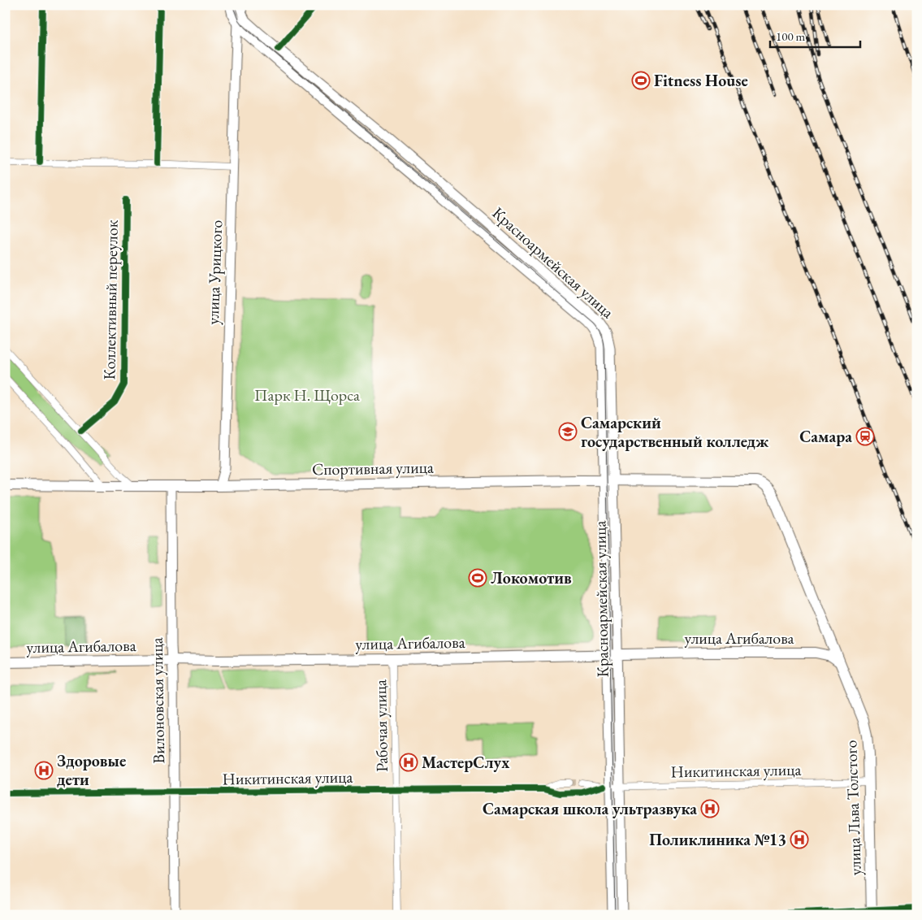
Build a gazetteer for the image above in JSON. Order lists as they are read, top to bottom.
{
  "streets": {
    "main road": [
      "Красноармейская улица",
      "улица Урицкого",
      "Спортивная улица",
      "улица Агибалова",
      "Вилоновская улица",
      "улица Льва Толстого"
    ],
    "street": ["Коллективный переулок", "Рабочая улица", "Никитинская улица"]
  },
  "crossings": [
    ["Красноармейская улица", "Спортивная улица"],
    ["Красноармейская улица", "улица Агибалова"],
    ["Красноармейская улица", "Никитинская улица"],
    ["улица Урицкого", "Спортивная улица"],
    ["Спортивная улица", "Вилоновская улица"],
    ["Спортивная улица", "улица Льва Толстого"],
    ["улица Агибалова", "Вилоновская улица"],
    ["улица Агибалова", "Рабочая улица"],
    ["улица Агибалова", "улица Льва Толстого"],
    ["Вилоновская улица", "Никитинская улица"],
    ["Рабочая улица", "Никитинская улица"],
    ["Никитинская улица", "улица Льва Толстого"]
  ],
  "parks": ["Парк Н. Щорса"],
  "places": {
    "sports": ["Fitness House", "Локомотив"],
    "school or university": ["Самарский государственный колледж"],
    "station": ["Самара"],
    "hospital": [
      "МастерСлух",
      "Здоровые дети",
      "Самарская школа ультразвука",
      "Поликлиника №13"
    ]
  },
  "scale_bar": "100 m"
}
